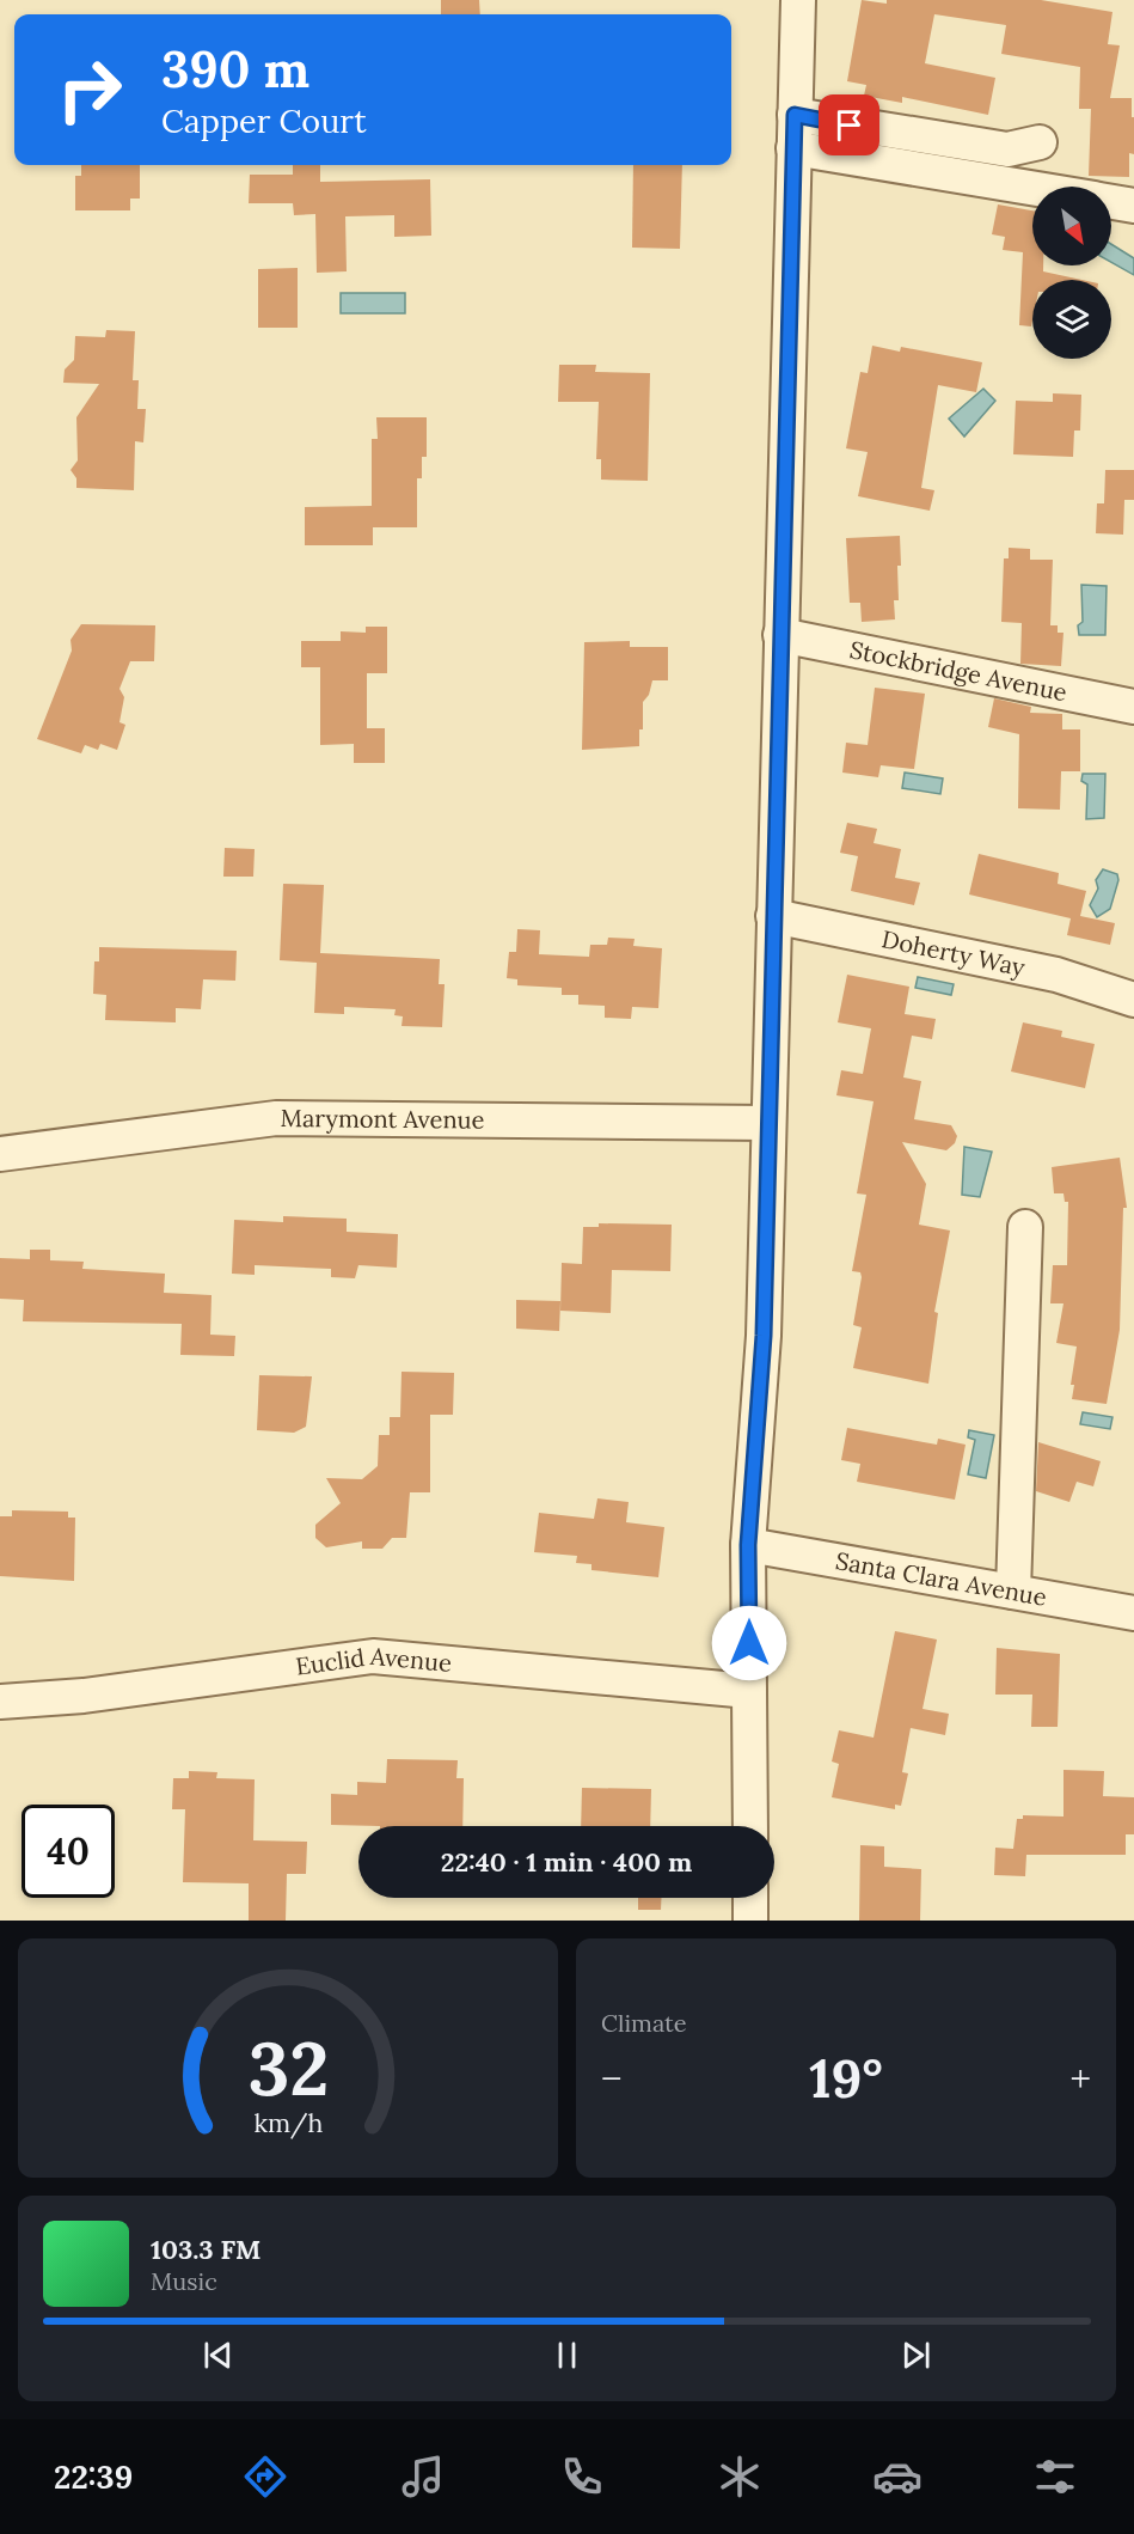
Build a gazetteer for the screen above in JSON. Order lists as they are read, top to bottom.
{
  "streets": {
    "street": [
      "Stockbridge Avenue",
      "Doherty Way",
      "Marymont Avenue",
      "Santa Clara Avenue",
      "Euclid Avenue"
    ]
  },
  "north": "bottom right",
  "page": {
    "turn": ["390 m", "Capper Court"],
    "limit": "40",
    "trip": "22:40 · 1 min · 400 m",
    "tile": "Climate",
    "heat": ["−", "19°", "+"],
    "song": ["103.3 FM", "Music"],
    "tabs": "22:39",
    "gauge": ["32", "km/h"]
  }
}
